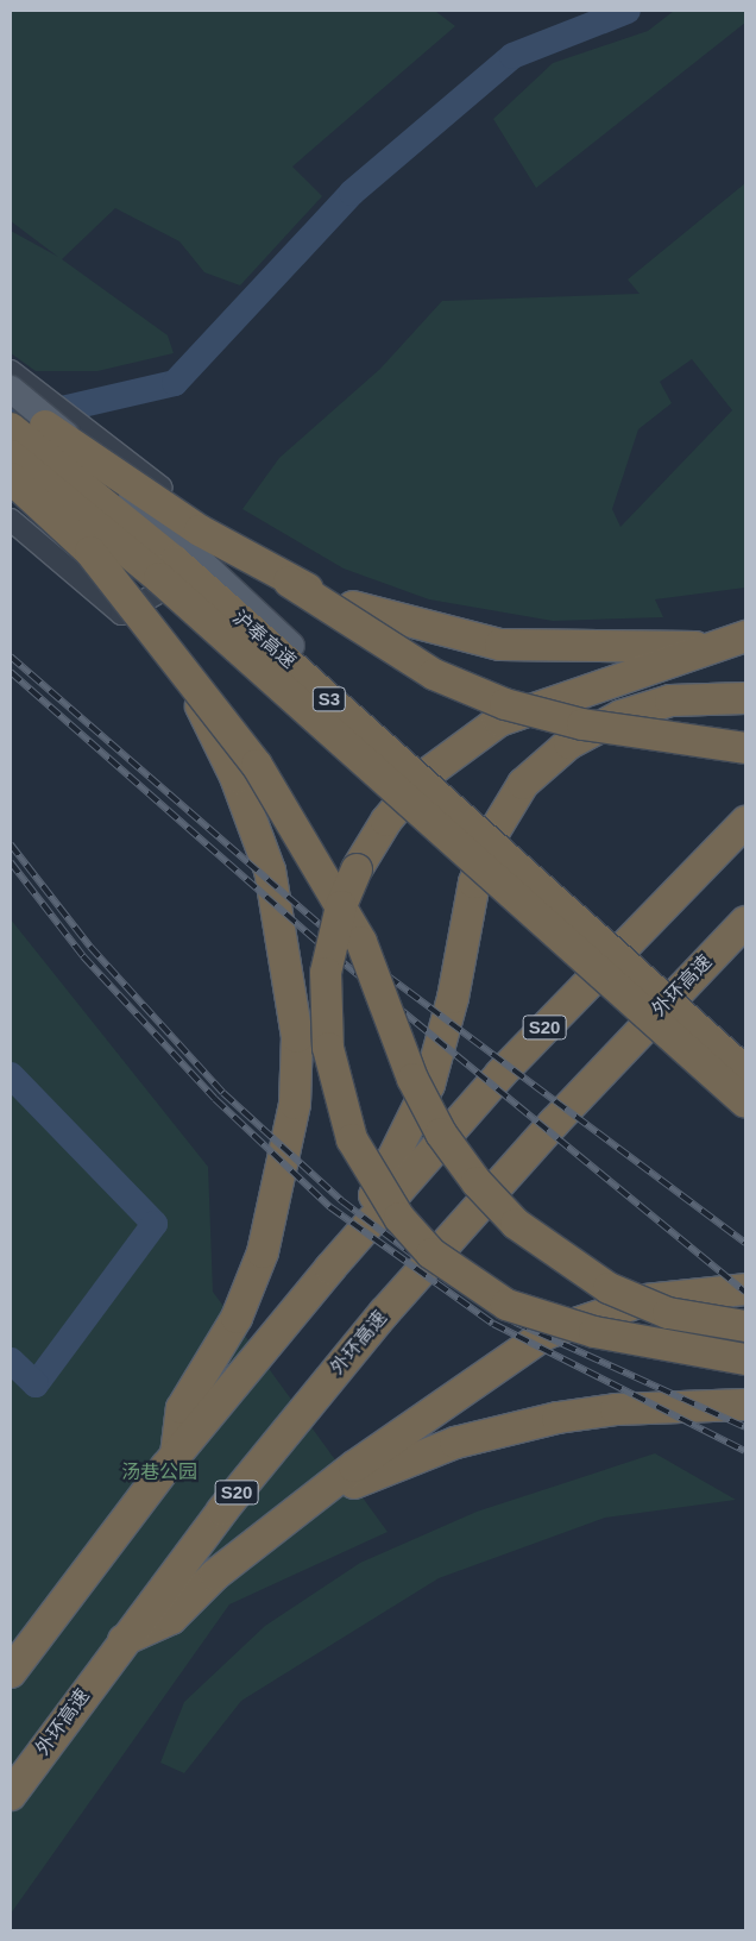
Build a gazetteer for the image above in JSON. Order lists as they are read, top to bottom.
{
  "streets": {
    "highway": [
      "沪奉高速",
      "S3",
      "外环高速",
      "S20"
    ]
  },
  "parks": ["汤巷公园"]
}
